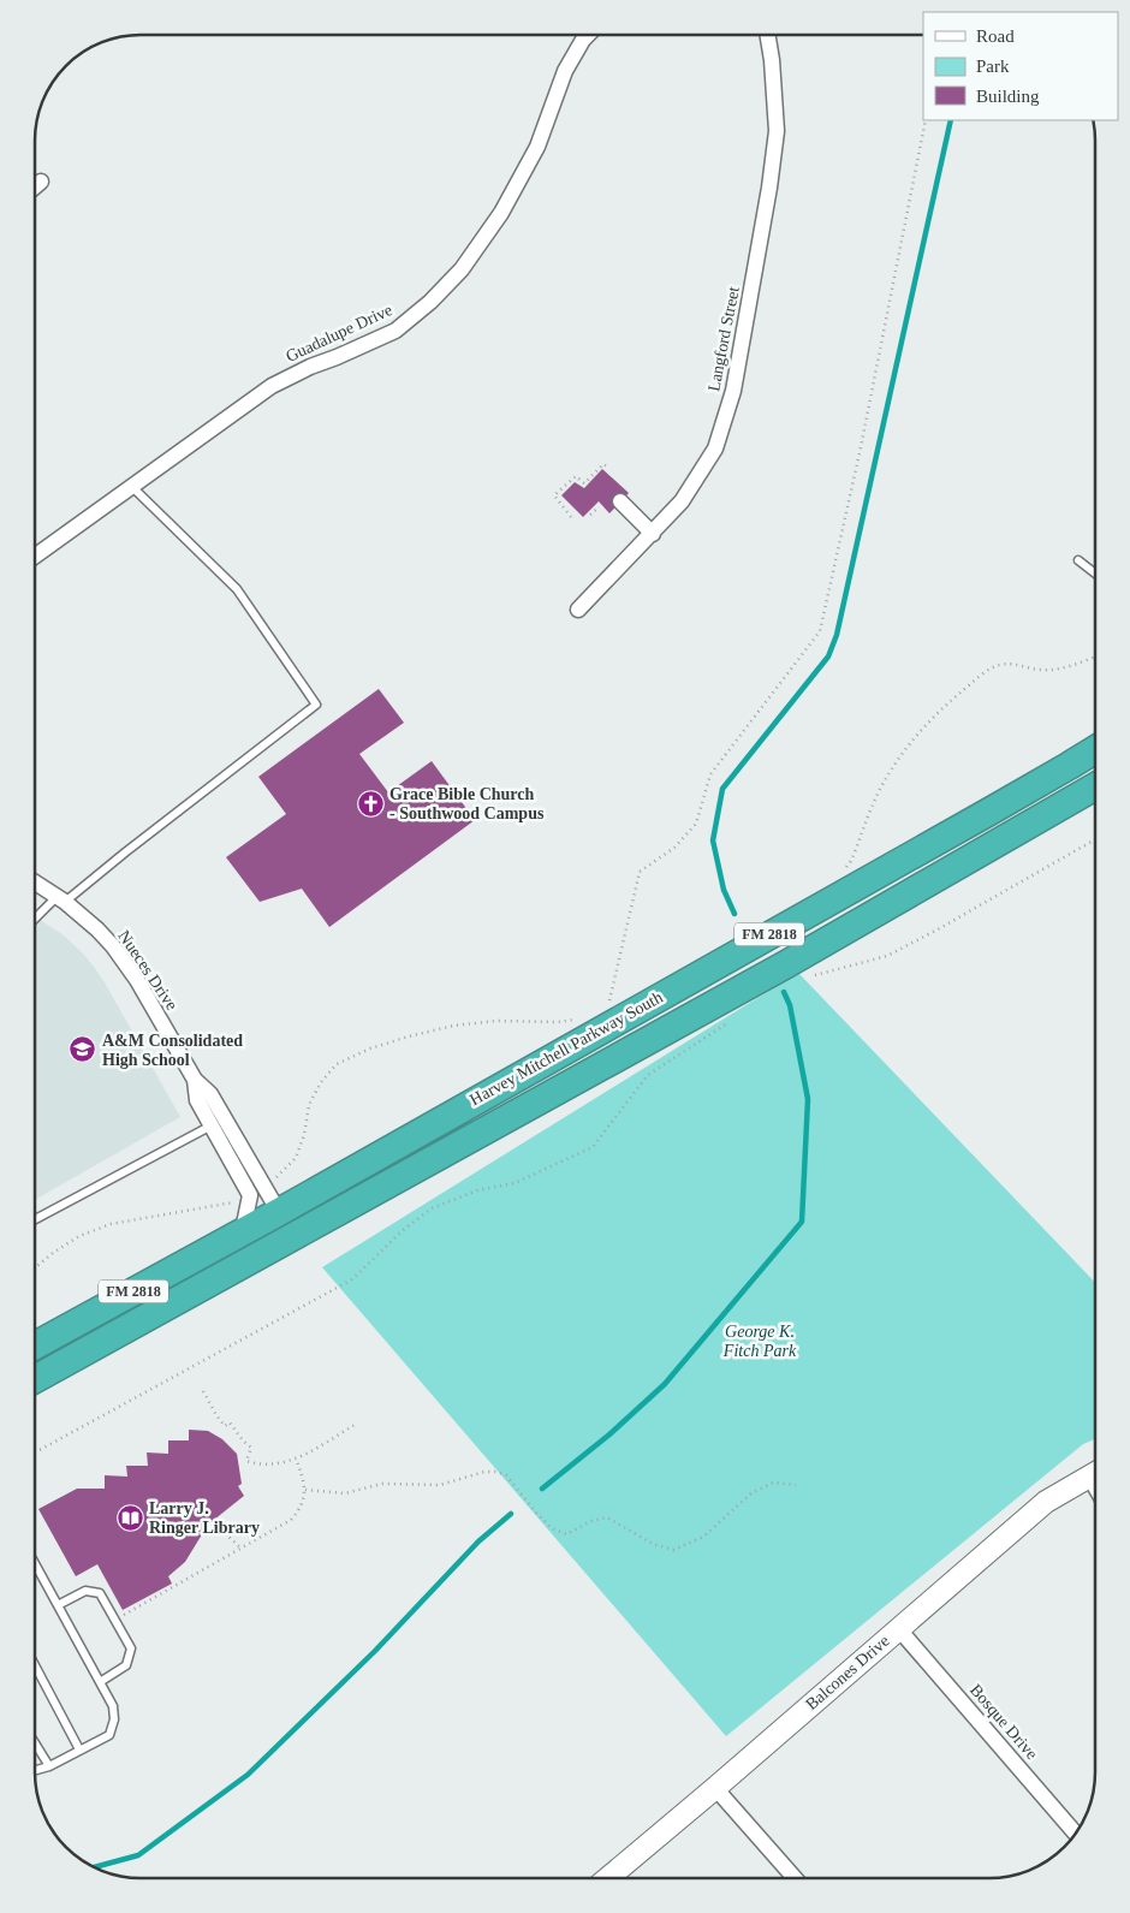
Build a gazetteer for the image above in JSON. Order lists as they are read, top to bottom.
{
  "streets": {
    "highway": ["FM 2818", "Harvey Mitchell Parkway South"],
    "street": [
      "Guadalupe Drive",
      "Langford Street",
      "Nueces Drive",
      "Balcones Drive",
      "Bosque Drive"
    ]
  },
  "crossings": [
    ["Nueces Drive", "Harvey Mitchell Parkway South"],
    ["Balcones Drive", "Bosque Drive"]
  ],
  "parks": ["George K. Fitch Park"],
  "places": {
    "church": ["Grace Bible Church - Southwood Campus"],
    "school or university": ["A&M Consolidated High School"],
    "library": ["Larry J. Ringer Library"]
  },
  "legend": ["Road", "Park", "Building"]
}
